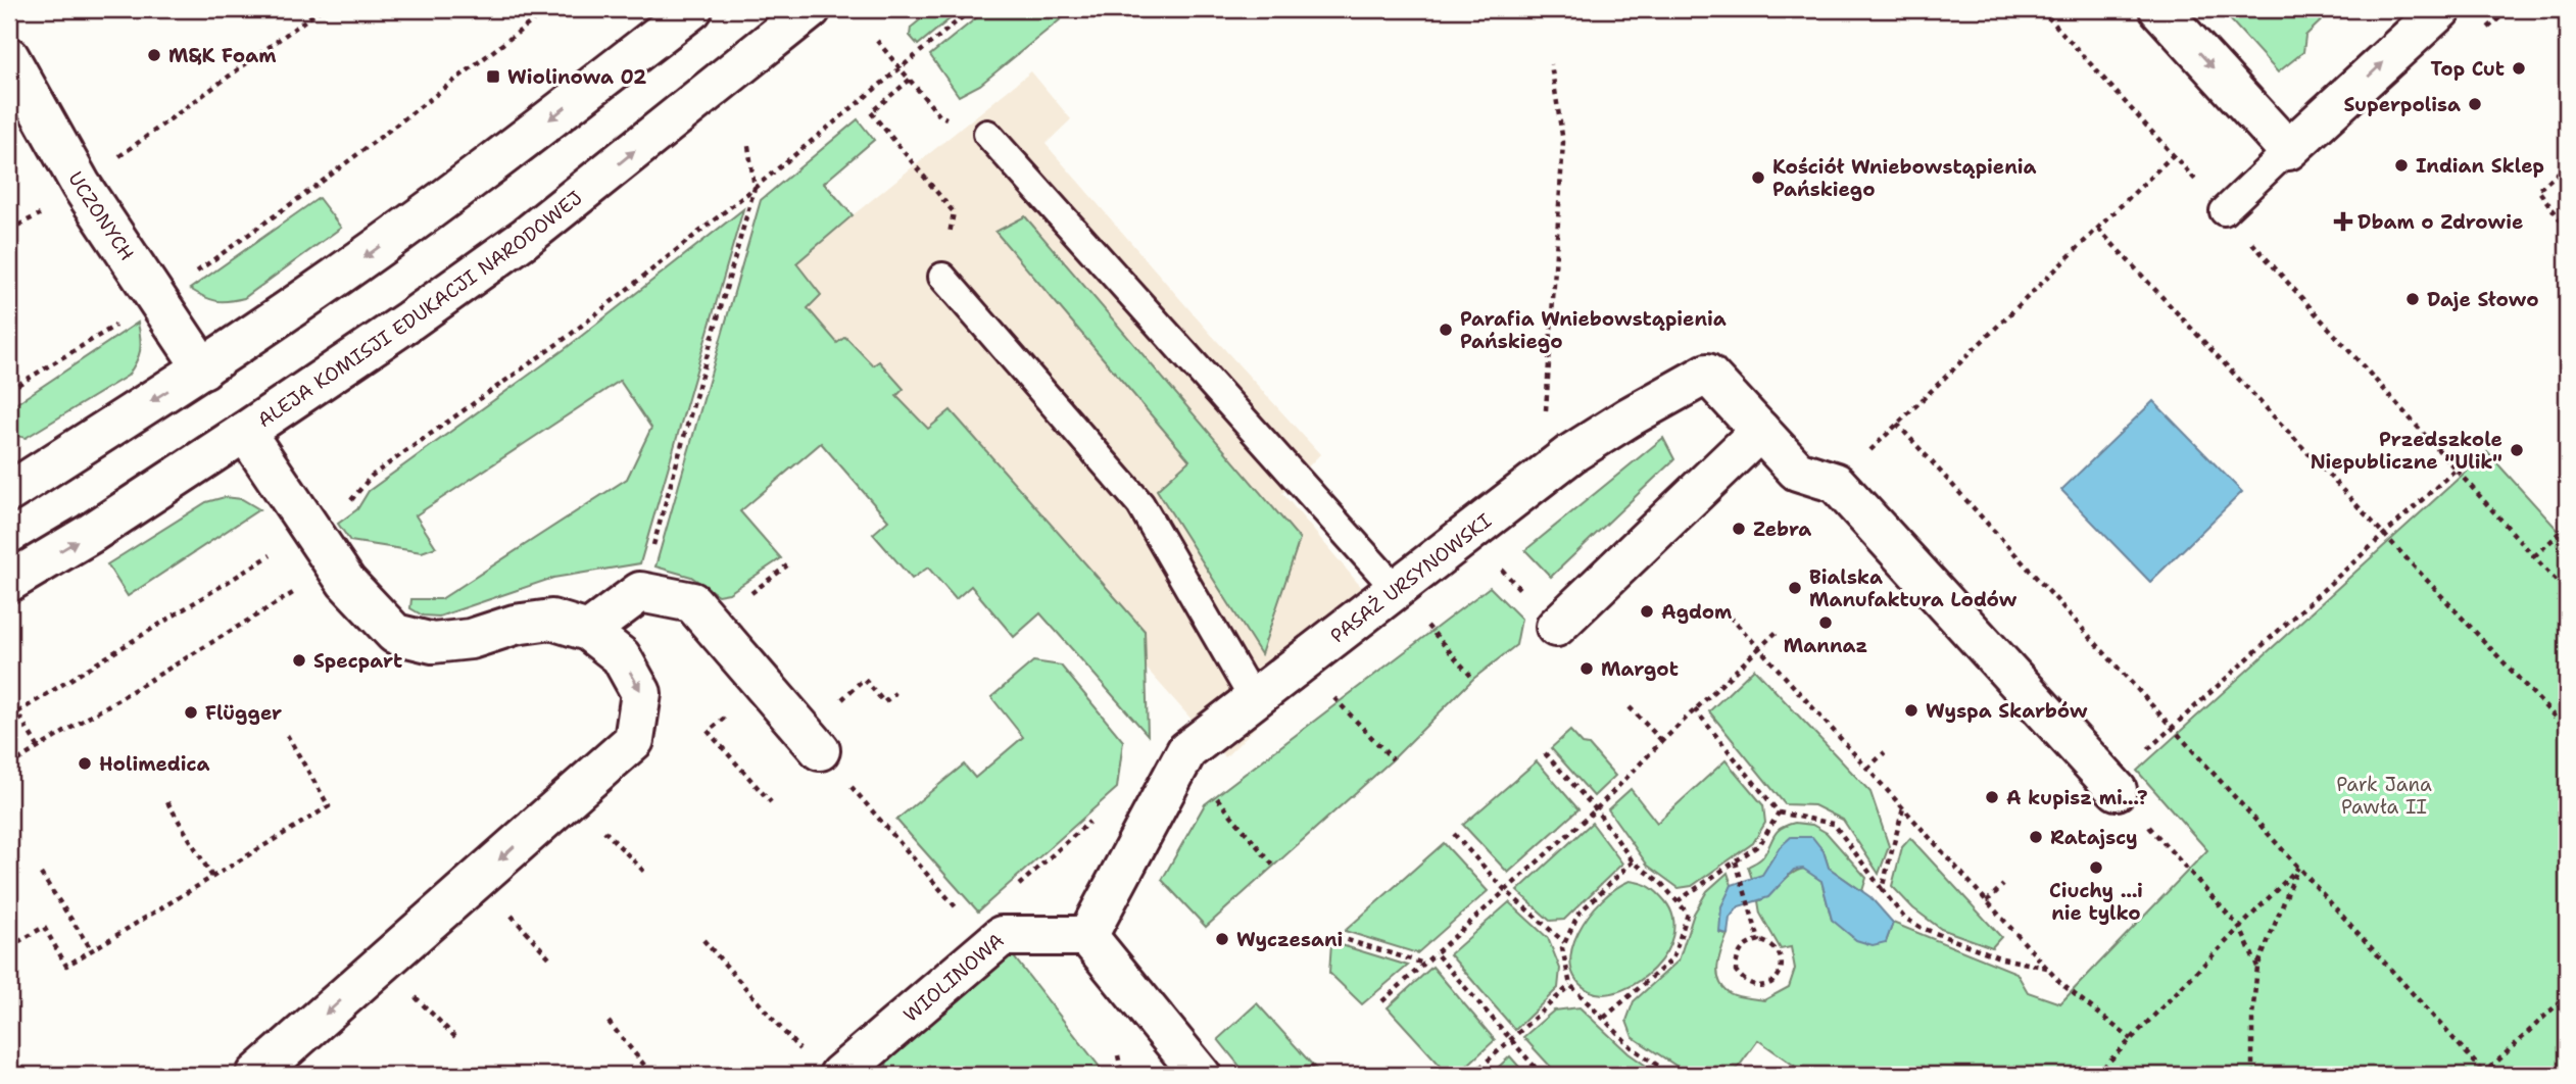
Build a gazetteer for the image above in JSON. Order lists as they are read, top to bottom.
{
  "streets": {
    "street": [
      "UCZONYCH",
      "ALEJA KOMISJI EDUKACJI NARODOWEJ",
      "PASAŻ URSYNOWSKI",
      "WIOLINOWA"
    ]
  },
  "crossings": [
    ["PASAŻ URSYNOWSKI", "WIOLINOWA"]
  ],
  "parks": ["Park Jana Pawła II"],
  "places": {
    "other": [
      "M&K Foam",
      "Top Cut",
      "Superpolisa",
      "Indian Sklep",
      "Kościół Wniebowstąpienia Pańskiego",
      "Daje Słowo",
      "Parafia Wniebowstąpienia Pańskiego",
      "Przedszkole Niepubliczne \"Ulik\"",
      "Zebra",
      "Bialska Manufaktura Lodów",
      "Agdom",
      "Mannaz",
      "Specpart",
      "Margot",
      "Wyspa Skarbów",
      "Flügger",
      "Holimedica",
      "A kupisz mi...?",
      "Ratajscy",
      "Ciuchy ...i nie tylko",
      "Wyczesani"
    ],
    "transit": ["Wiolinowa 02"],
    "health": ["Dbam o Zdrowie"]
  }
}
